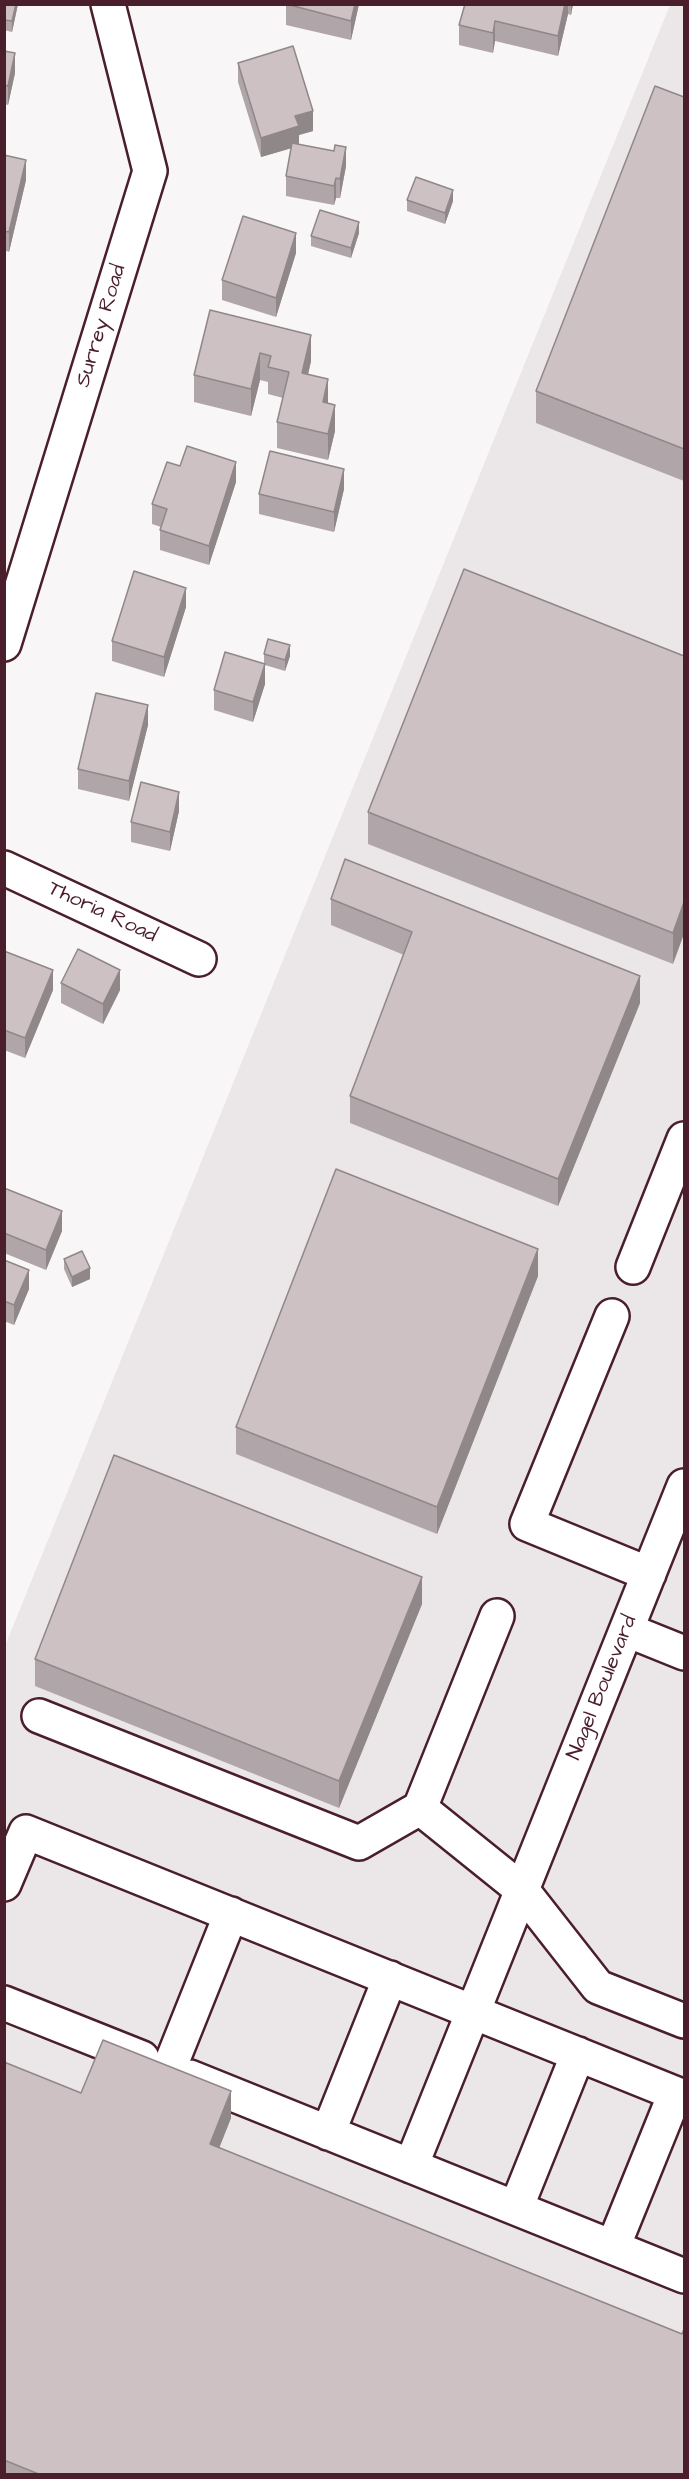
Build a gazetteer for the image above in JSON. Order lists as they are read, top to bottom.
{
  "streets": {
    "street": ["Surrey Road", "Thoria Road", "Nagel Boulevard"]
  }
}
